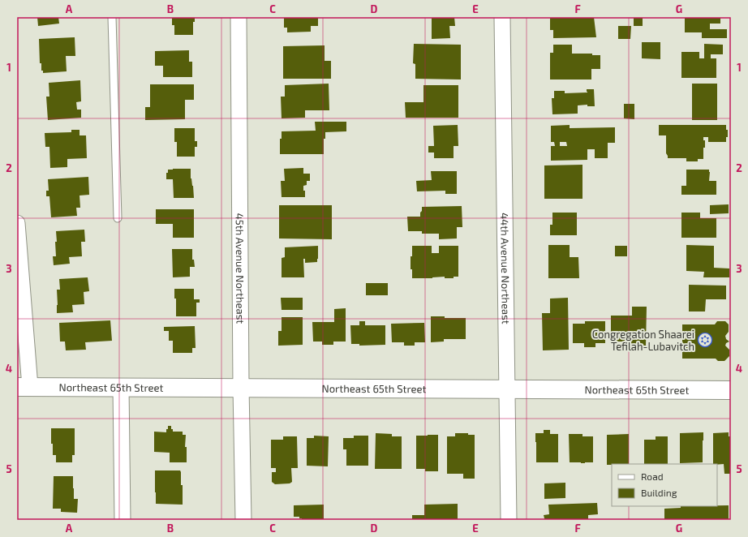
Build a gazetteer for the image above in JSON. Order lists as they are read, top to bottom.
{
  "streets": {
    "main road": ["Northeast 65th Street"],
    "street": ["45th Avenue Northeast", "44th Avenue Northeast"]
  },
  "crossings": [
    ["45th Avenue Northeast", "Northeast 65th Street"],
    ["44th Avenue Northeast", "Northeast 65th Street"]
  ],
  "places": {
    "synagogue": ["Congregation Shaarei Tefilah-Lubavitch"]
  },
  "legend": ["Road", "Building"],
  "grid": {
    "columns": [
      "A",
      "B",
      "C",
      "D",
      "E",
      "F",
      "G"
    ],
    "rows": [
      "1",
      "2",
      "3",
      "4",
      "5"
    ]
  }
}
